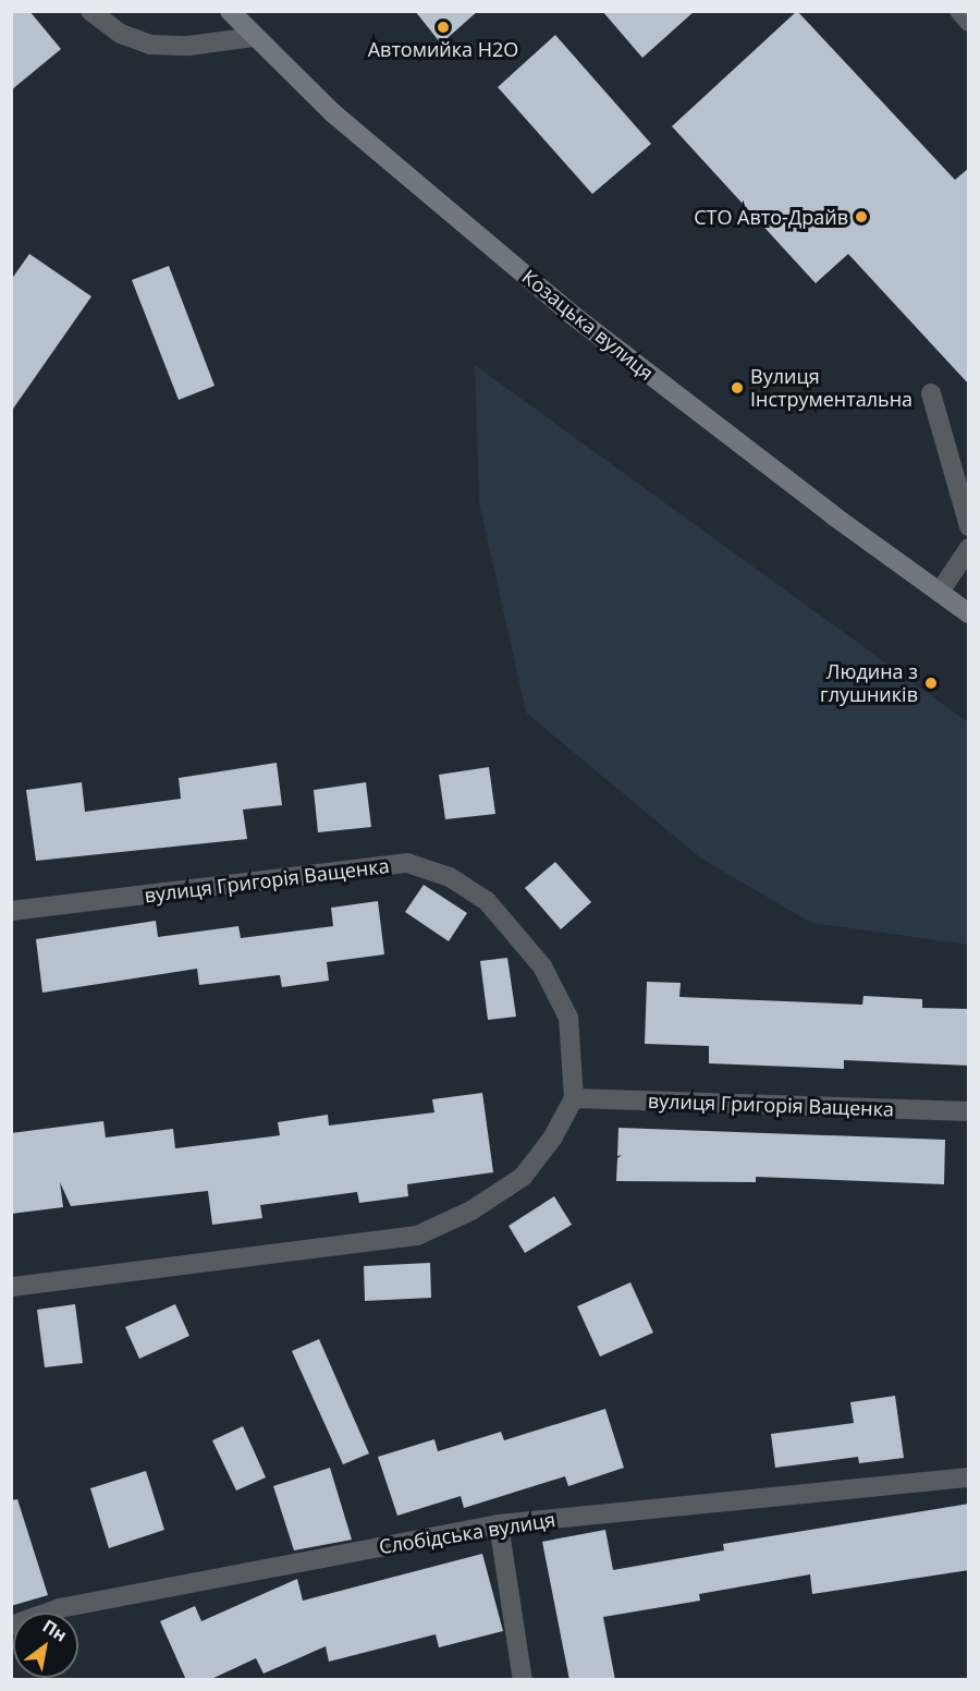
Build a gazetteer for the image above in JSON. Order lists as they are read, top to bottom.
{
  "streets": {
    "main road": ["Козацька вулиця"],
    "street": ["вулиця Григорія Ващенка", "Слобідська вулиця"]
  },
  "places": [
    "Автомийка H2O",
    "СТО Авто-Драйв",
    "Вулиця Інструментальна",
    "Людина з глушників"
  ],
  "north": "top right"
}
